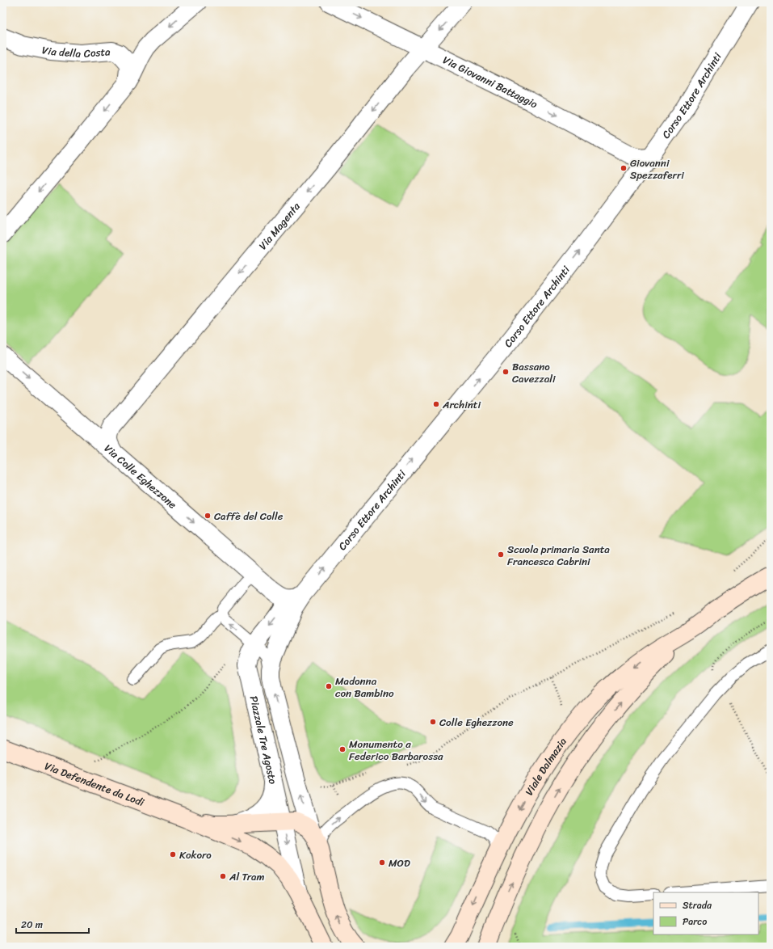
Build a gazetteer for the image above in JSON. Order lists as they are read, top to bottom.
{
  "streets": {
    "street": [
      "Via della Costa",
      "Via Giovanni Battaggio",
      "Corso Ettore Archinti",
      "Via Magenta",
      "Via Colle Eghezzone",
      "Piazzale Tre Agosto",
      "Viale Dalmazia",
      "Via Defendente da Lodi"
    ]
  },
  "crossings": [
    ["Via Giovanni Battaggio", "Corso Ettore Archinti"],
    ["Via Giovanni Battaggio", "Via Magenta"],
    ["Corso Ettore Archinti", "Piazzale Tre Agosto"],
    ["Via Magenta", "Via Colle Eghezzone"],
    ["Via Colle Eghezzone", "Piazzale Tre Agosto"]
  ],
  "one_way": [
    "Via Giovanni Battaggio",
    "Corso Ettore Archinti",
    "Via Magenta",
    "Via Colle Eghezzone"
  ],
  "places": [
    "Giovanni Spezzaferri",
    "Bassano Cavezzali",
    "Archinti",
    "Caffè del Colle",
    "Scuola primaria Santa Francesca Cabrini",
    "Madonna con Bambino",
    "Colle Eghezzone",
    "Monumento a Federico Barbarossa",
    "Kokoro",
    "MOD",
    "Al Tram"
  ],
  "legend": ["Strada", "Parco"],
  "scale_bar": "20 m"
}
